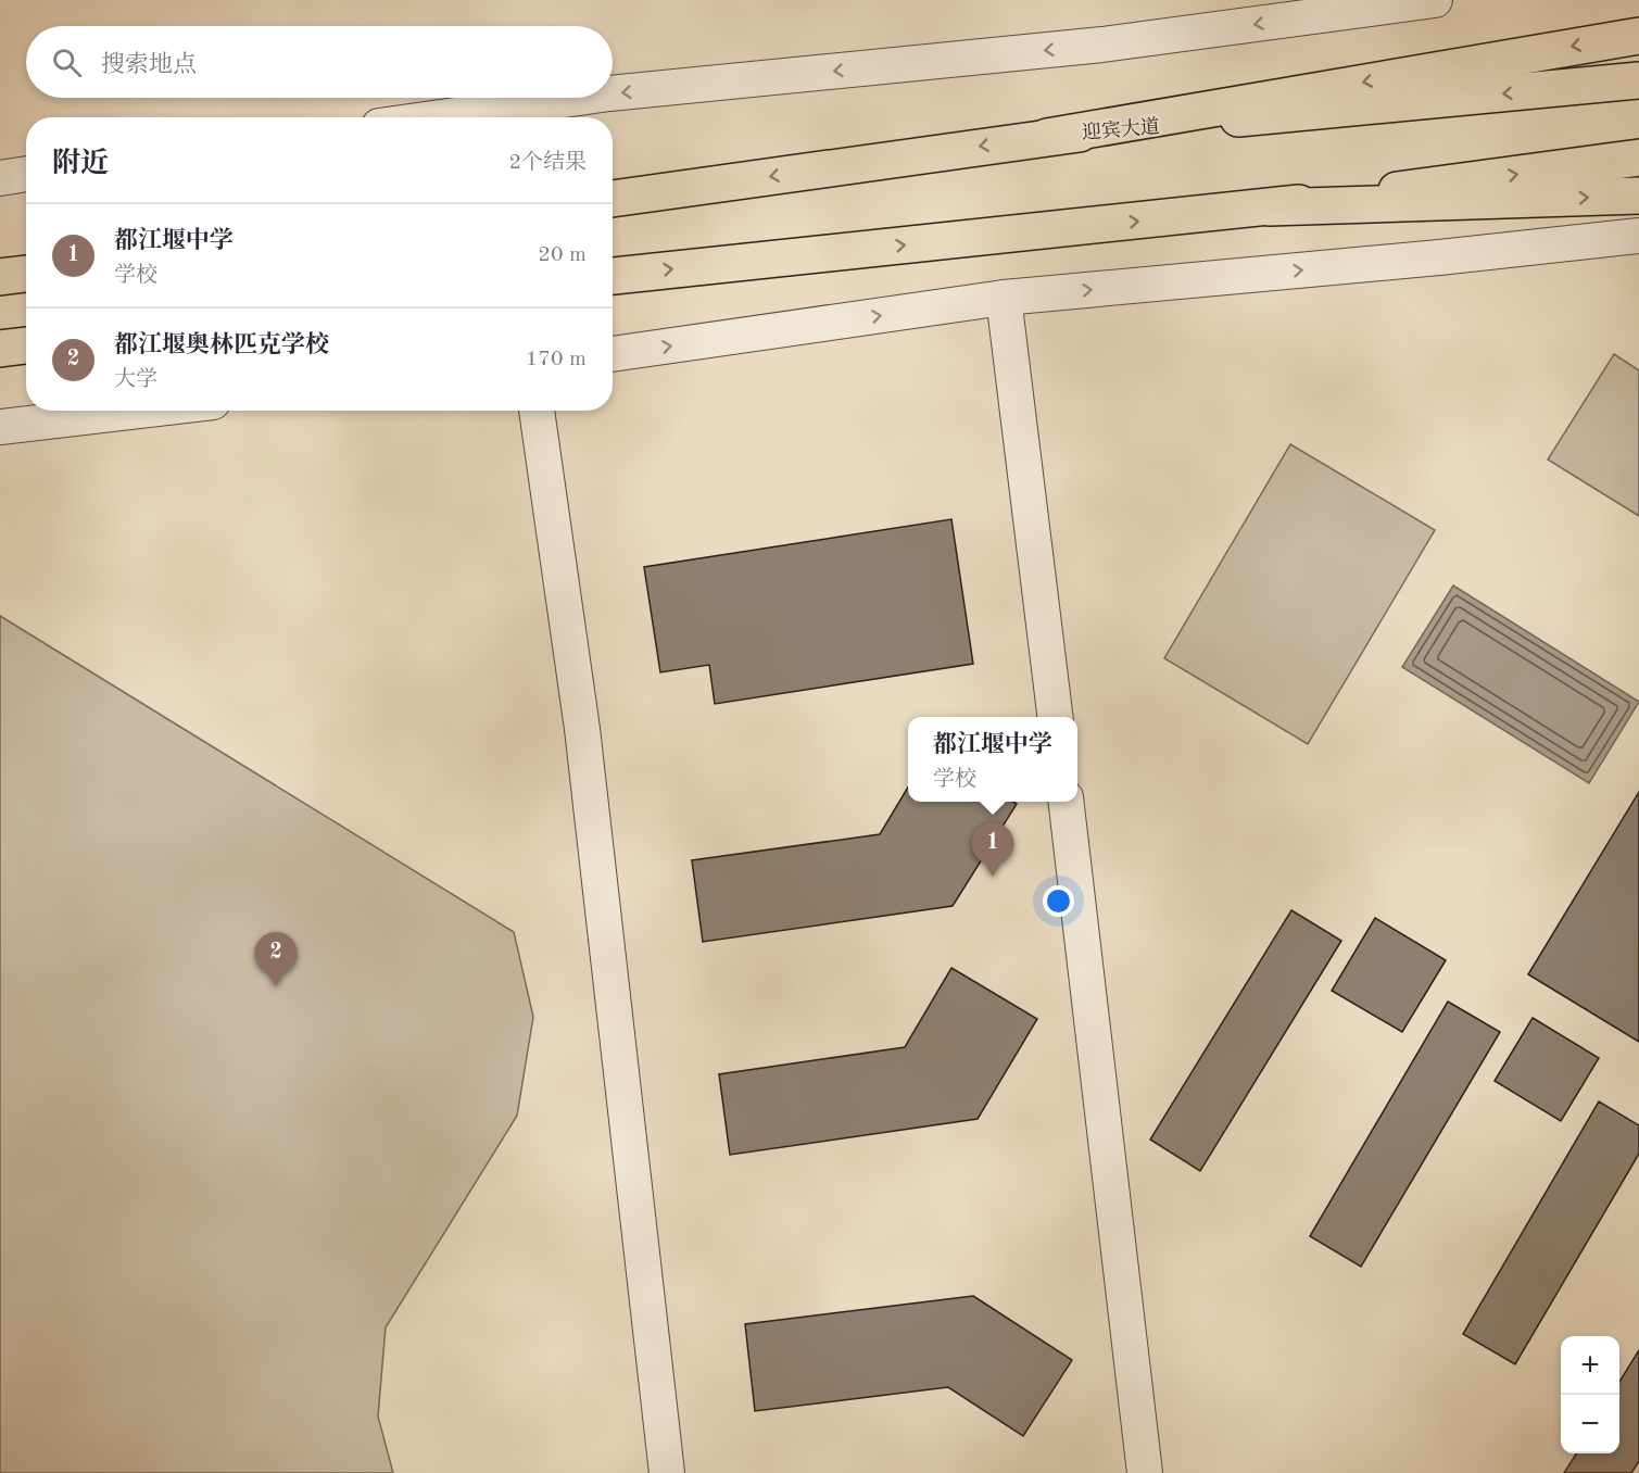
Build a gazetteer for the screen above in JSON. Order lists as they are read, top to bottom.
{
  "streets": {
    "main road": ["迎宾大道"]
  },
  "page": {
    "search": "搜索地点",
    "heading": ["附近", "2个结果"],
    "list": [
      {
        "mark": "1",
        "name": "都江堰中学",
        "note": "学校",
        "value": "20 m"
      },
      {
        "mark": "2",
        "name": "都江堰奥林匹克学校",
        "note": "大学",
        "value": "170 m"
      }
    ],
    "popup": ["都江堰中学", "学校"],
    "pins": ["1", "2"],
    "map_buttons": ["+", "−"]
  }
}
